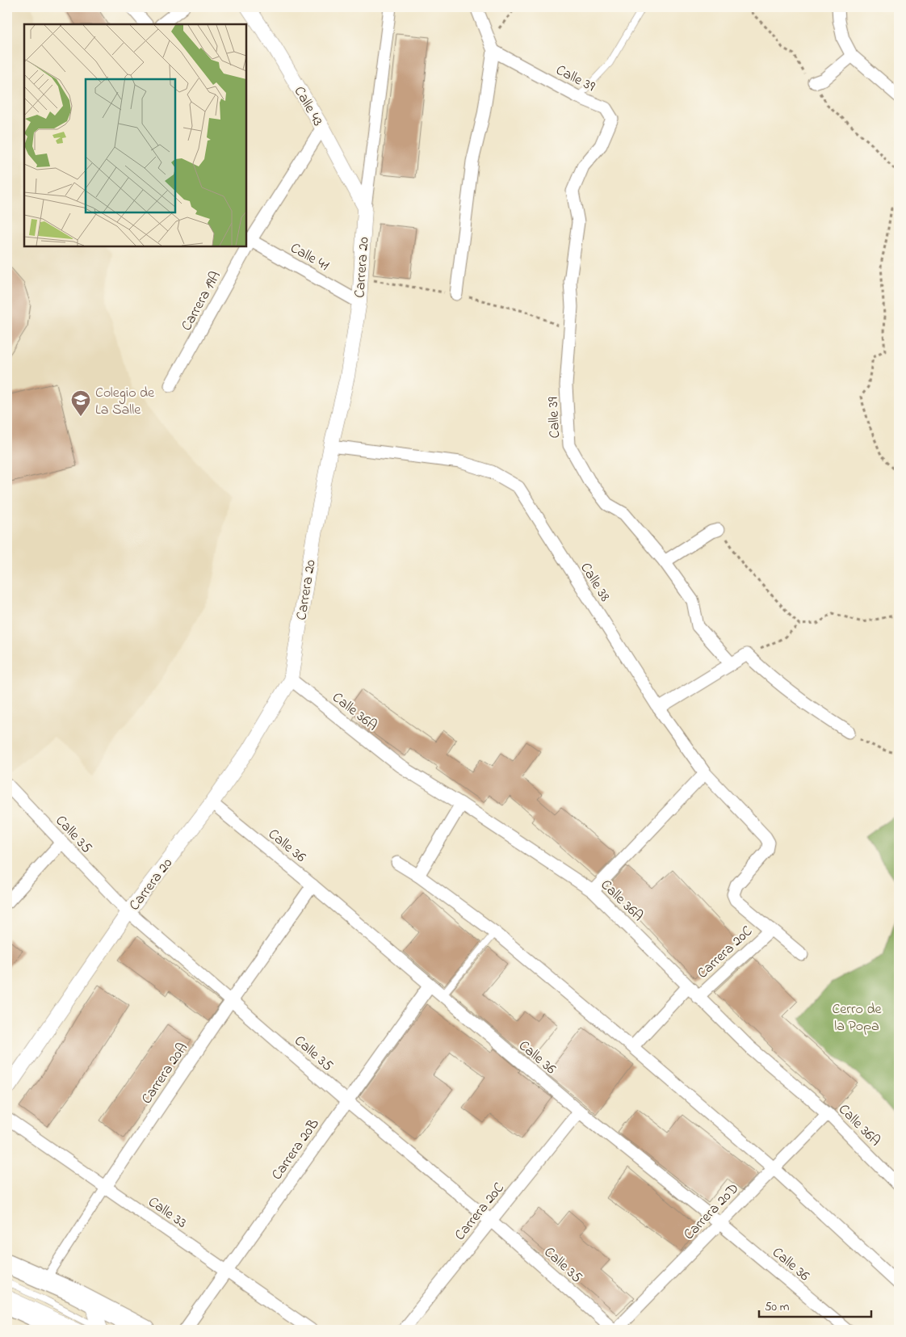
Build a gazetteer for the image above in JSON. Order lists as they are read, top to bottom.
{
  "streets": {
    "street": [
      "Calle 39",
      "Calle 43",
      "Calle 41",
      "Carrera 20",
      "Carrera 19A",
      "Calle 38",
      "Calle 36A",
      "Calle 35",
      "Calle 36",
      "Carrera 20C",
      "Carrera 20A",
      "Carrera 20B",
      "Carrera 20D",
      "Calle 33"
    ]
  },
  "crossings": [
    ["Calle 43", "Carrera 20"],
    ["Calle 43", "Carrera 19A"],
    ["Calle 41", "Carrera 20"],
    ["Calle 41", "Carrera 19A"],
    ["Carrera 20", "Calle 38"],
    ["Carrera 20", "Calle 36A"],
    ["Carrera 20", "Calle 35"],
    ["Carrera 20", "Calle 36"],
    ["Calle 38", "Carrera 20C"],
    ["Calle 36A", "Carrera 20C"],
    ["Calle 36A", "Carrera 20D"],
    ["Calle 35", "Carrera 20C"],
    ["Calle 35", "Carrera 20A"],
    ["Calle 35", "Carrera 20B"],
    ["Calle 35", "Carrera 20D"],
    ["Calle 36", "Carrera 20C"],
    ["Calle 36", "Carrera 20A"],
    ["Calle 36", "Carrera 20B"],
    ["Calle 36", "Carrera 20D"],
    ["Carrera 20A", "Calle 33"],
    ["Carrera 20B", "Calle 33"]
  ],
  "parks": ["Cerro de la Popa"],
  "places": {
    "school or university": ["Colegio de La Salle"]
  },
  "scale_bar": "50 m"
}
